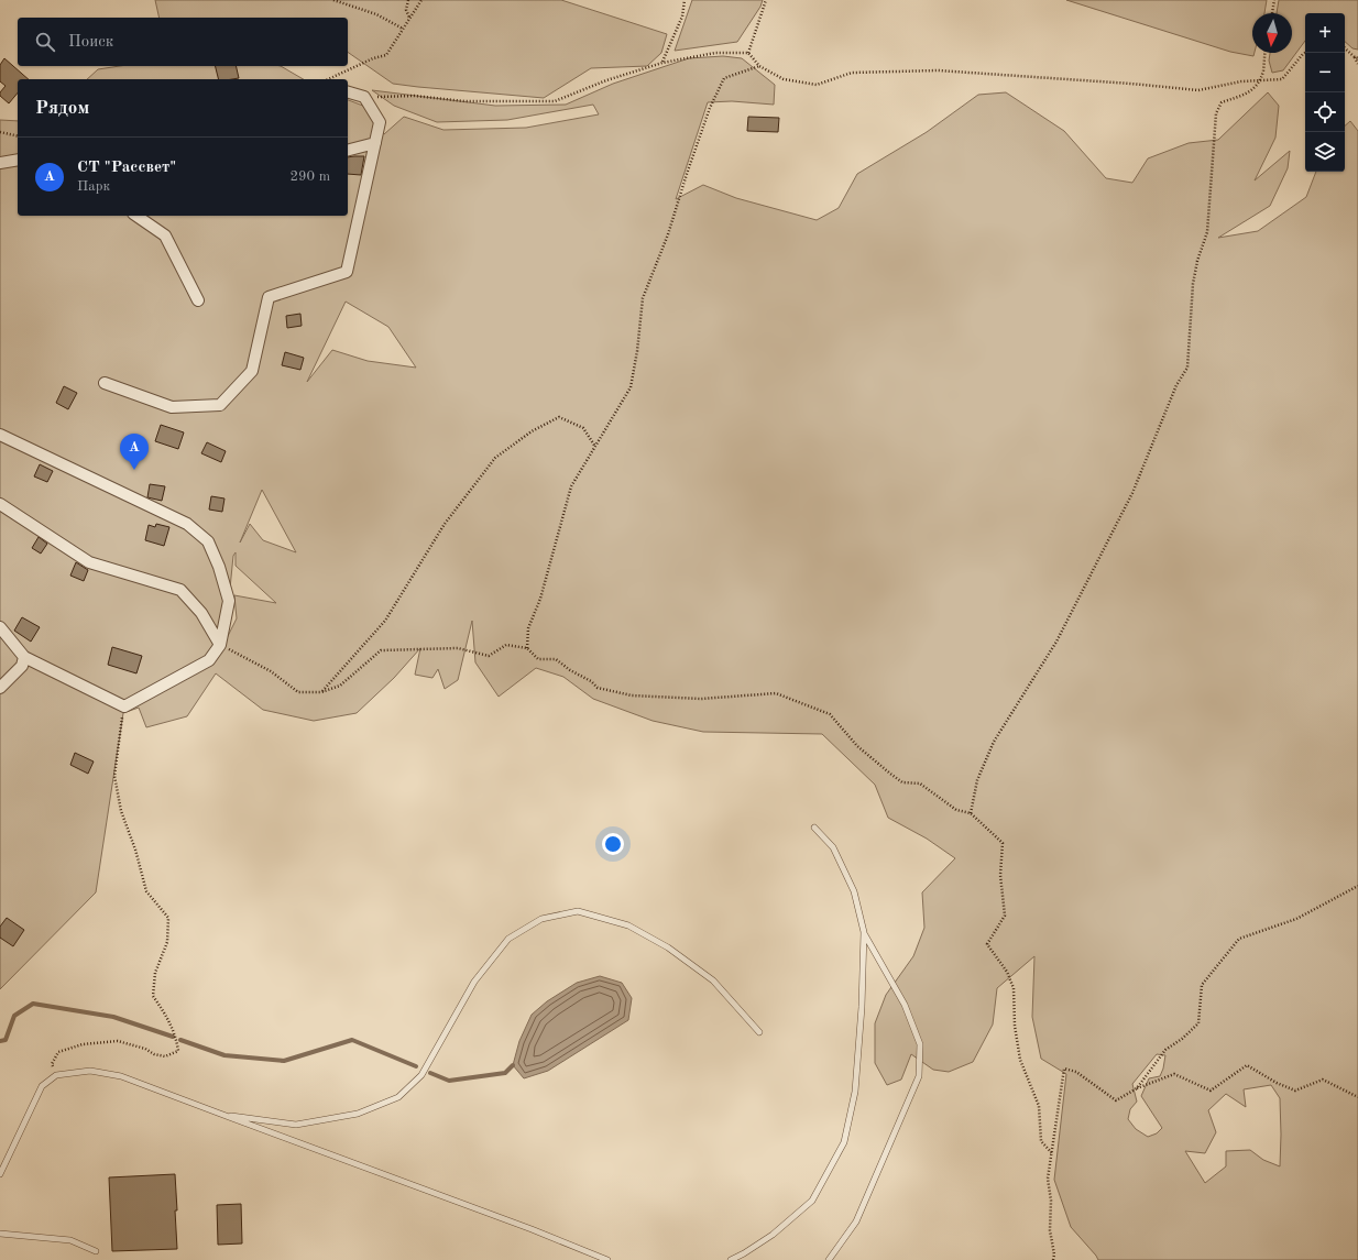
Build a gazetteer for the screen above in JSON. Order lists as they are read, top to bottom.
{
  "north": "bottom",
  "page": {
    "map_buttons": ["+", "−"],
    "search": "Поиск",
    "heading": "Рядом",
    "list": [
      {
        "mark": "A",
        "name": "СТ \"Рассвет\"",
        "note": "Парк",
        "value": "290 m"
      }
    ],
    "pins": "A"
  }
}
